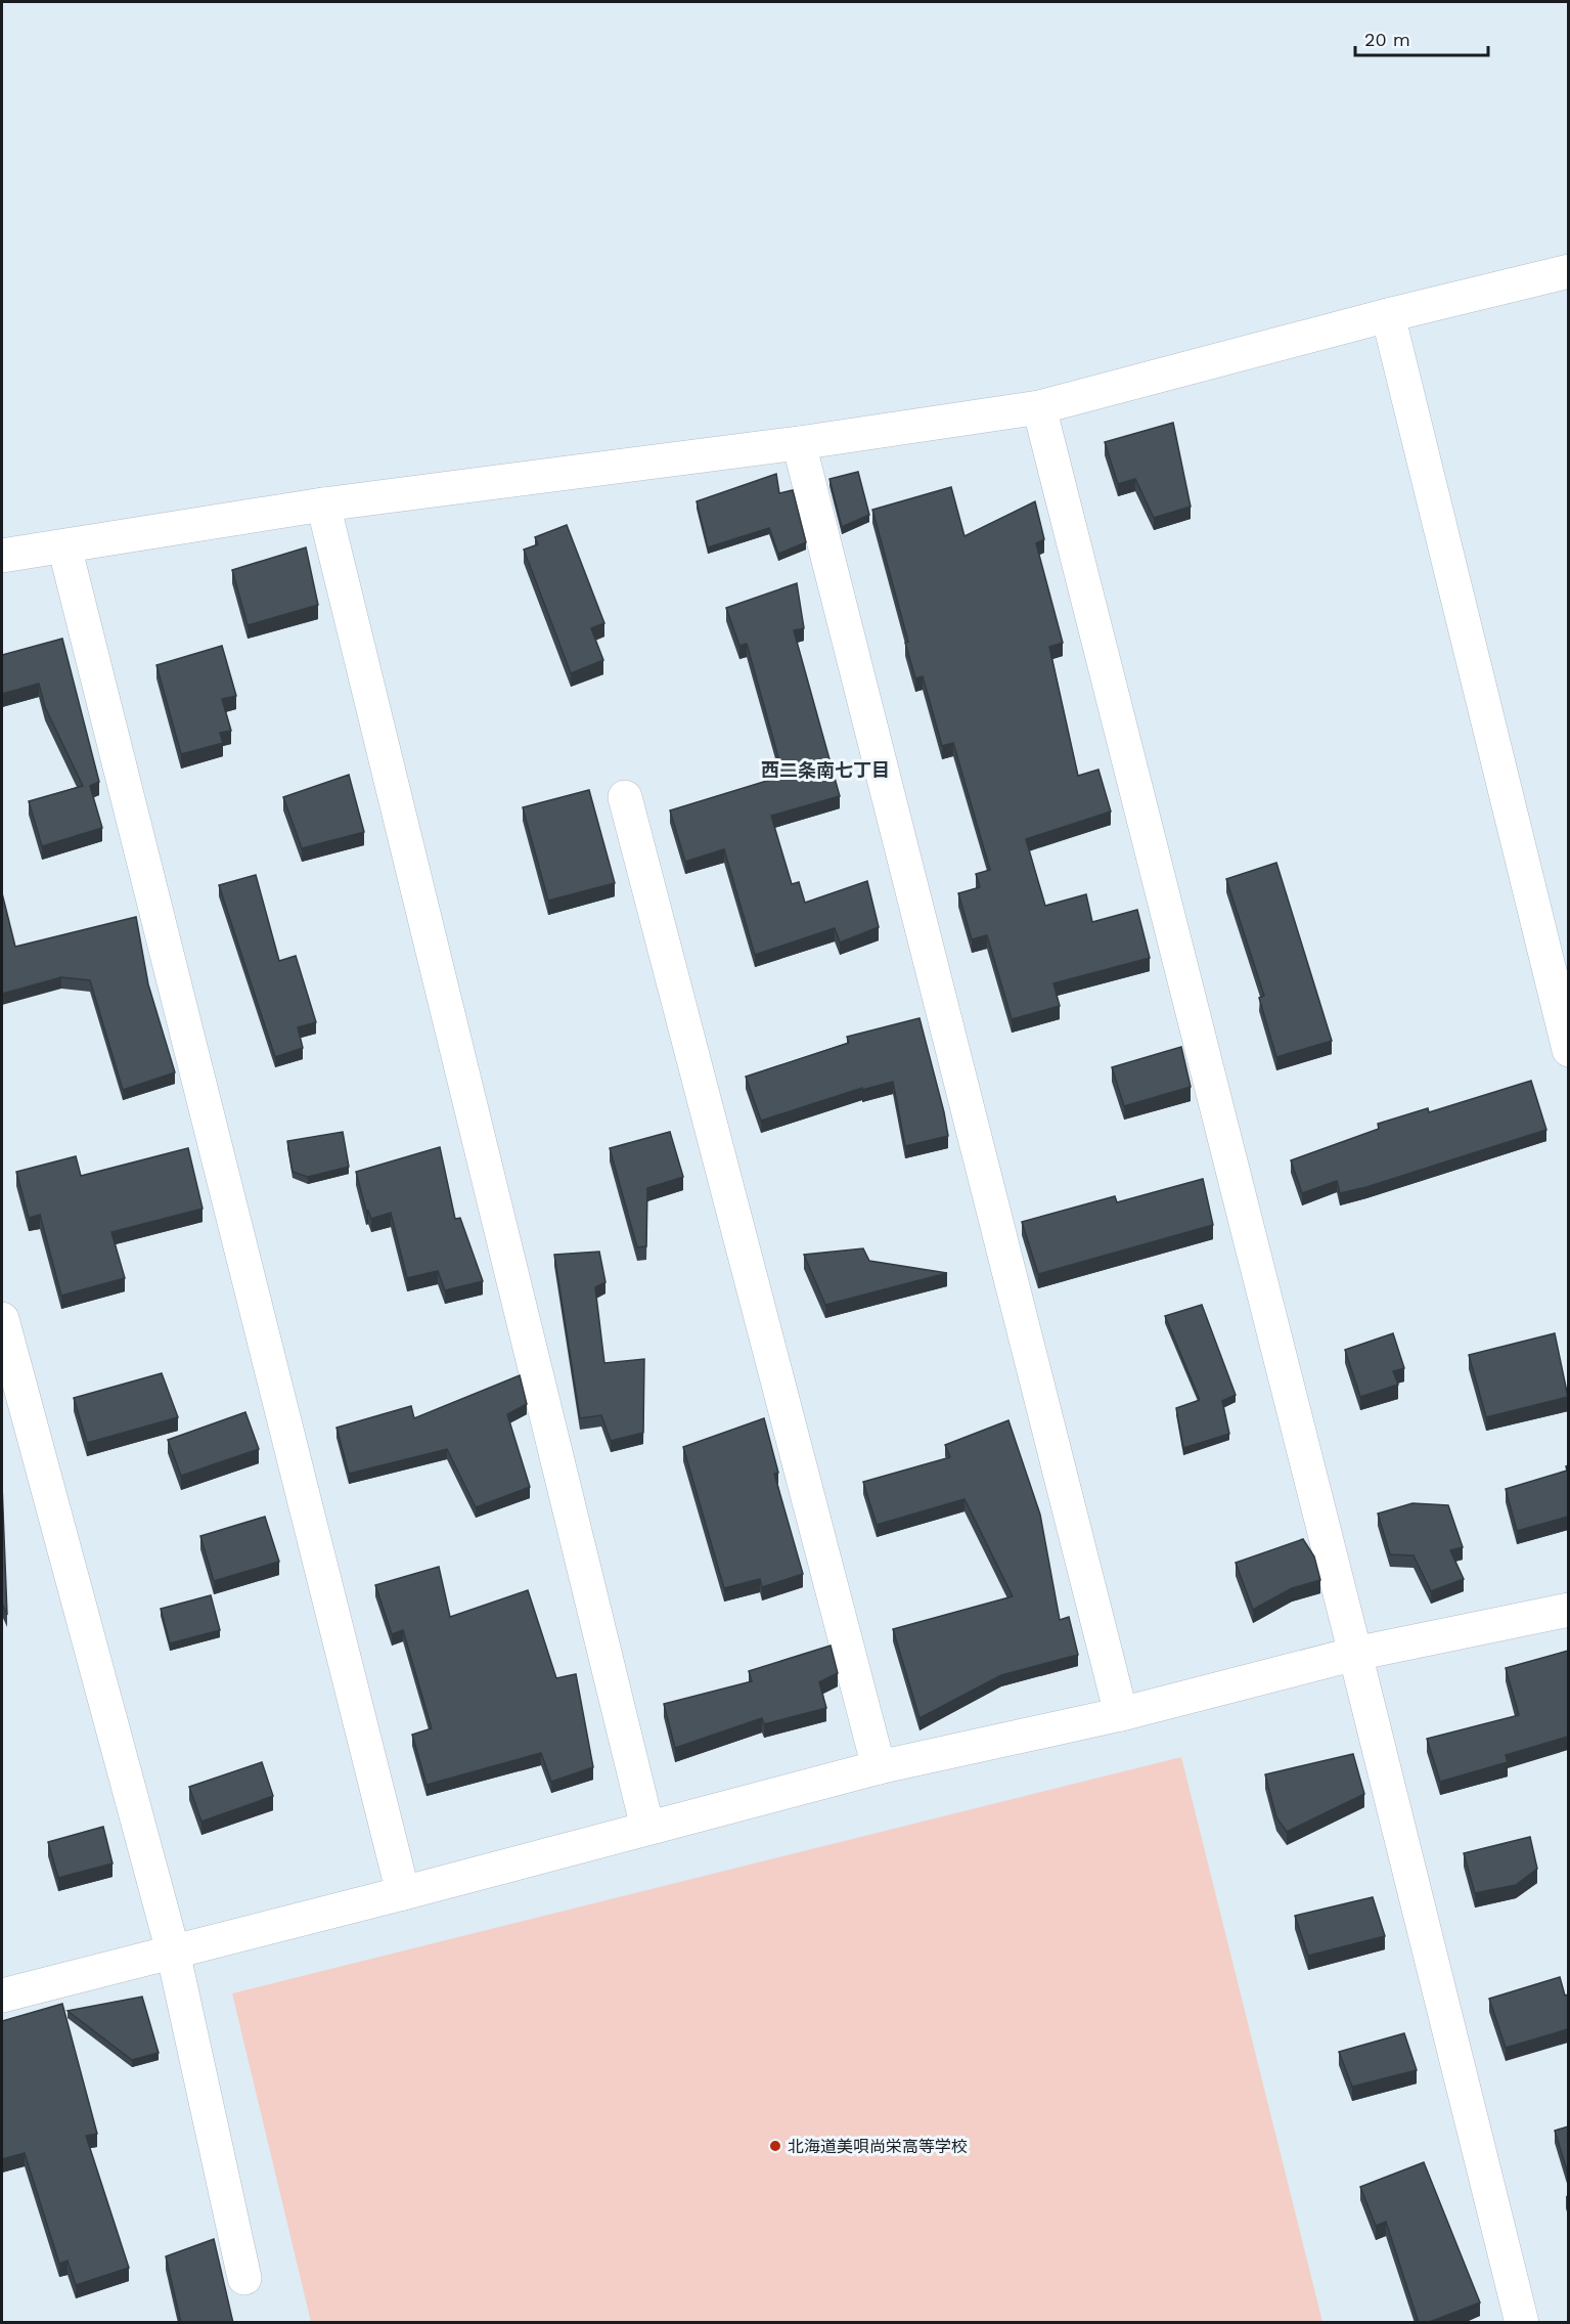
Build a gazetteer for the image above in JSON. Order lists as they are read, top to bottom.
{
  "districts": ["西二条南七丁目"],
  "places": ["北海道美唄尚栄高等学校"],
  "scale_bar": "20 m"
}
